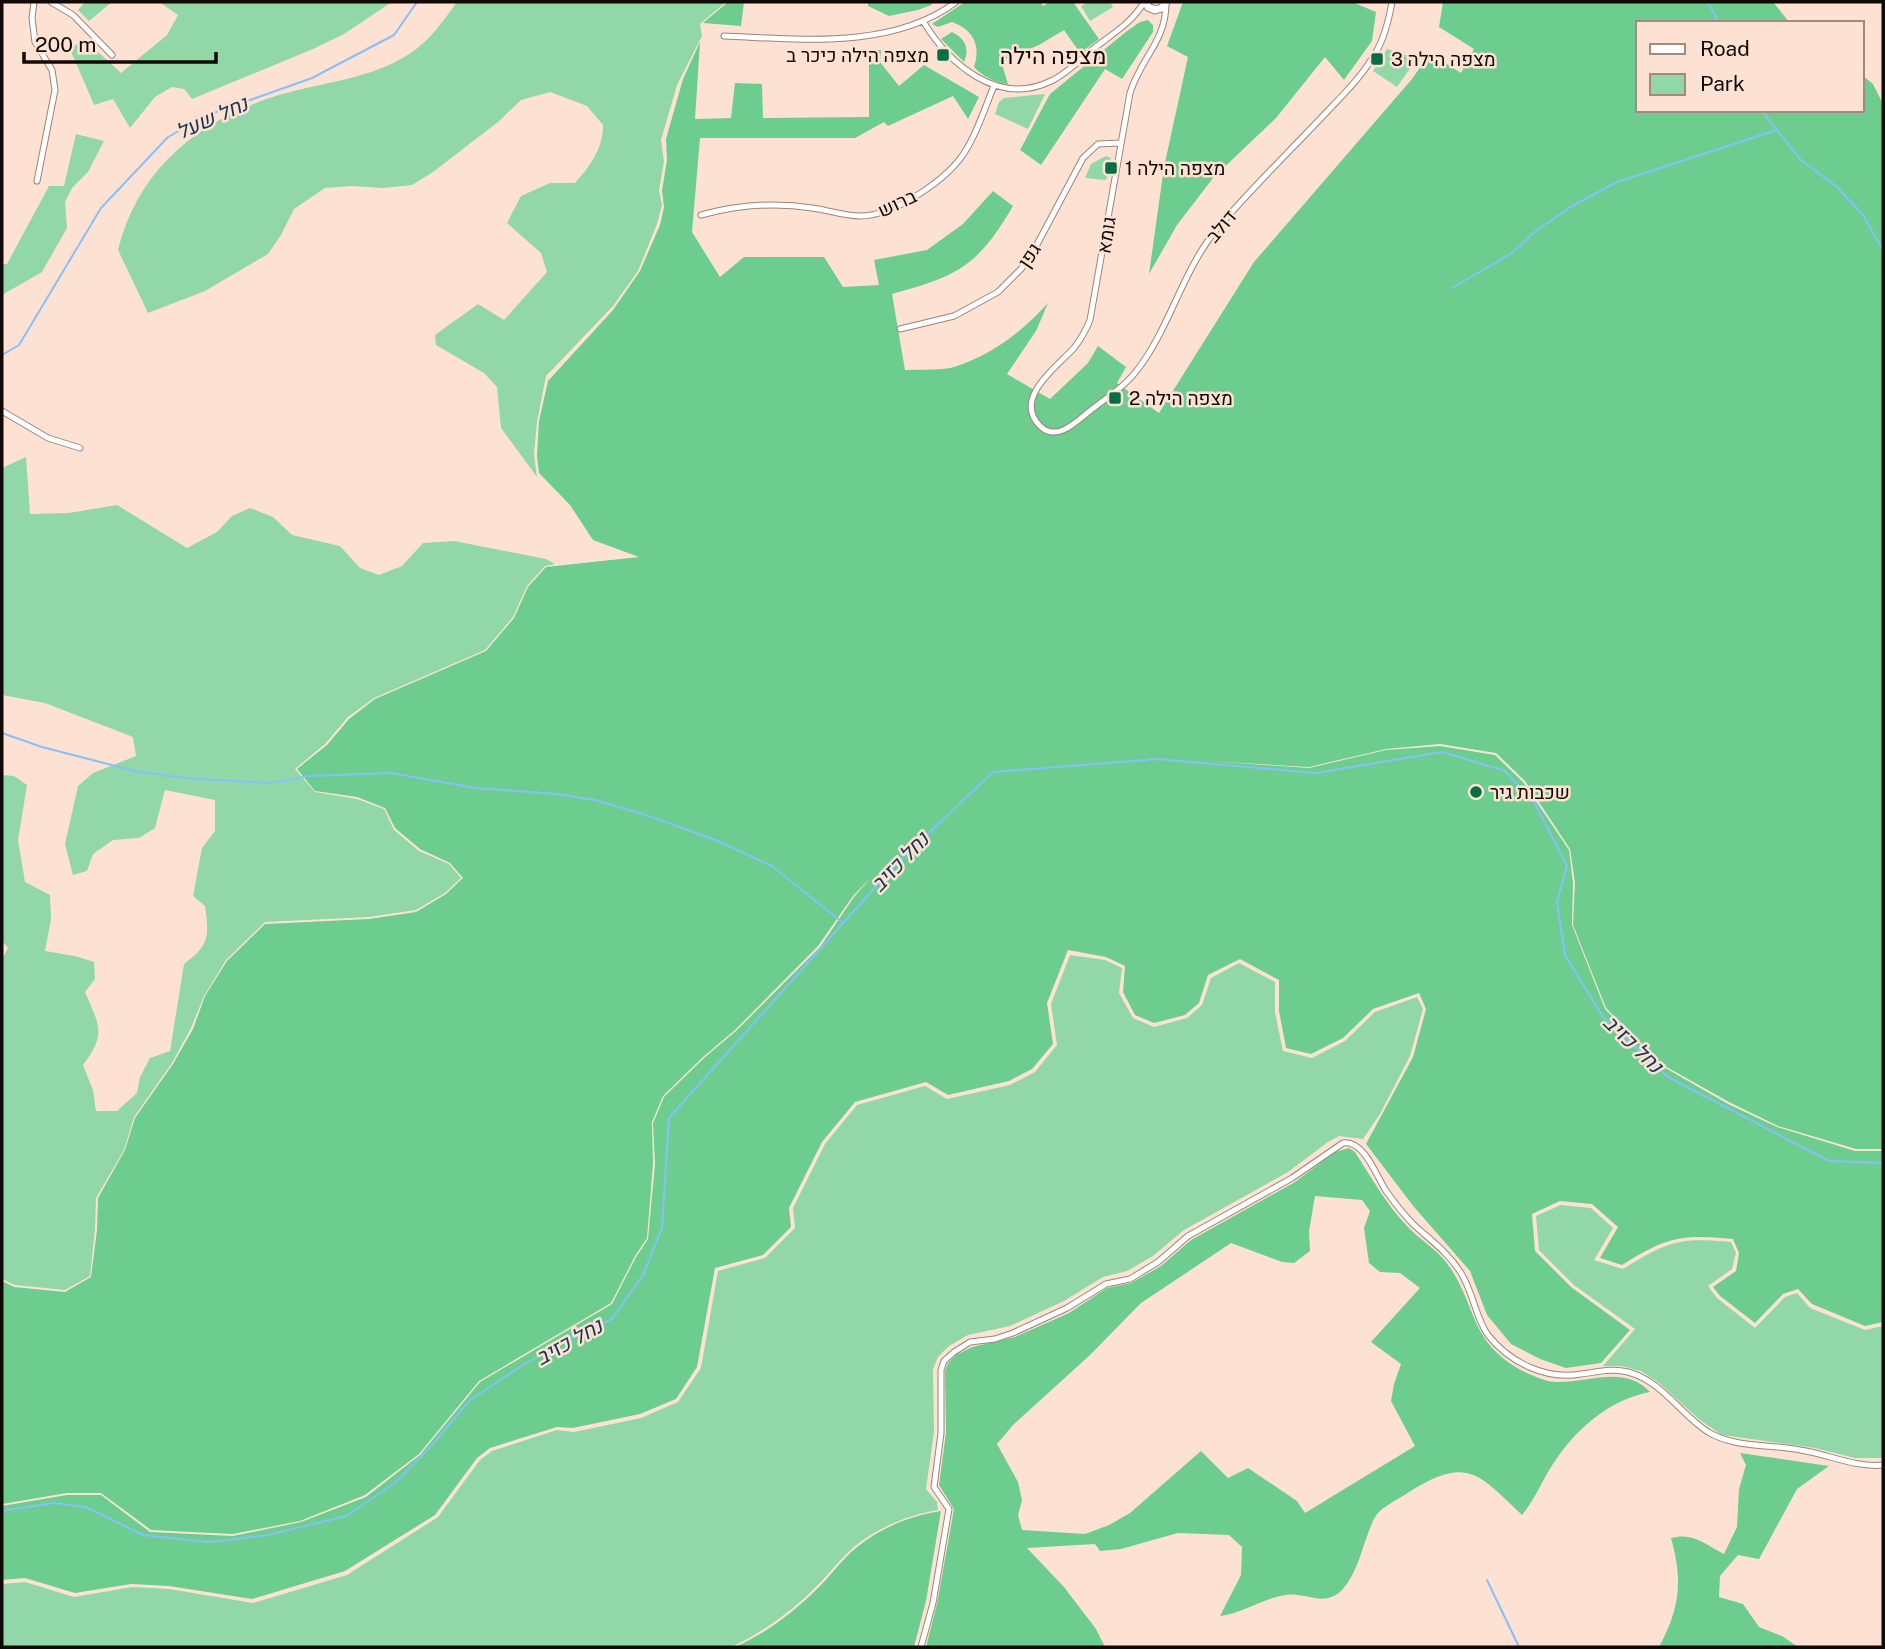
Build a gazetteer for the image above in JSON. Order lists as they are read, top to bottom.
{
  "streets": {
    "street": [
      "ברוש",
      "דולב",
      "גומא",
      "גפן"
    ]
  },
  "crossings": [
    ["דולב", "גומא"],
    ["גומא", "גפן"]
  ],
  "districts": ["מצפה הילה"],
  "water": ["נחל שעל", "נחל כזיב"],
  "places": {
    "transit": [
      "מצפה הילה כיכר ב",
      "מצפה הילה 3",
      "מצפה הילה 1",
      "מצפה הילה 2"
    ],
    "other": ["שכבות גיר"]
  },
  "legend": ["Road", "Park"],
  "scale_bar": "200 m"
}
